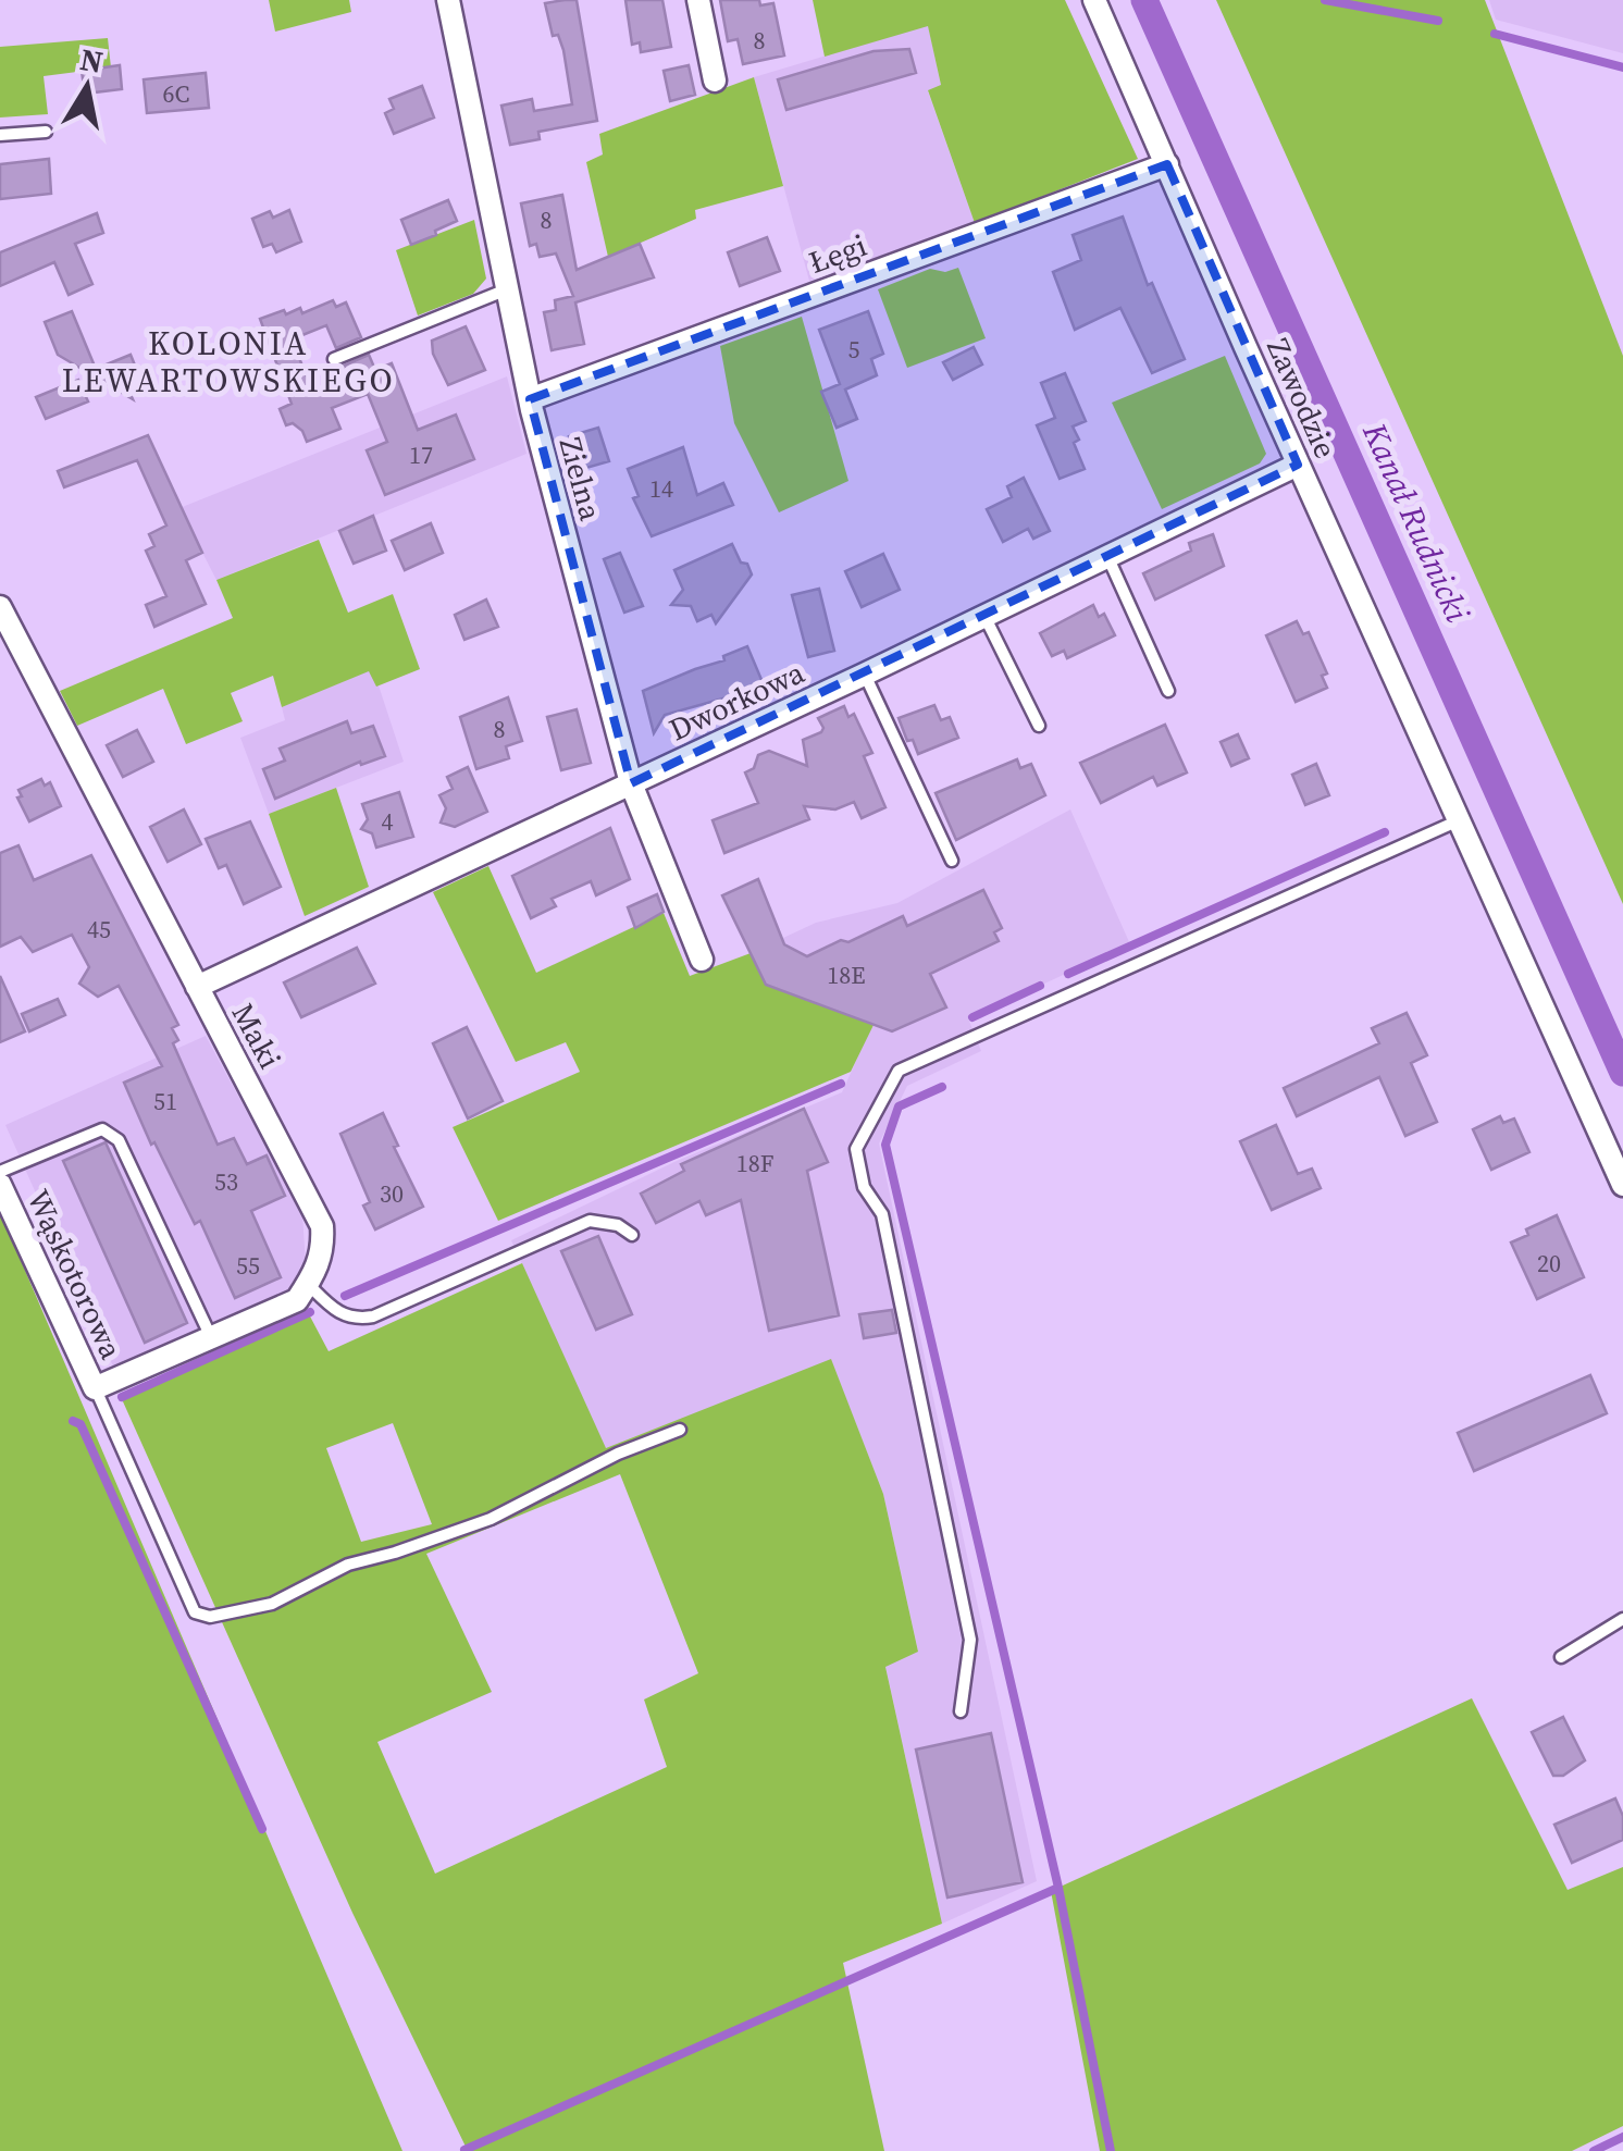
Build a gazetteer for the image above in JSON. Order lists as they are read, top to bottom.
{
  "streets": {
    "street": [
      "Łęgi",
      "Zawodzie",
      "Zielna",
      "Dworkowa",
      "Maki",
      "Wąskotorowa"
    ]
  },
  "crossings": [
    ["Łęgi", "Zawodzie"],
    ["Łęgi", "Zielna"],
    ["Zawodzie", "Dworkowa"],
    ["Zielna", "Dworkowa"],
    ["Dworkowa", "Maki"]
  ],
  "districts": ["KOLONIA LEWARTOWSKIEGO"],
  "water": ["Kanał Rudnicki"],
  "house_numbers": [
    "8",
    "6C",
    "8",
    "5",
    "17",
    "14",
    "8",
    "4",
    "45",
    "18E",
    "51",
    "18F",
    "53",
    "30",
    "20",
    "55"
  ],
  "north": "top"
}
